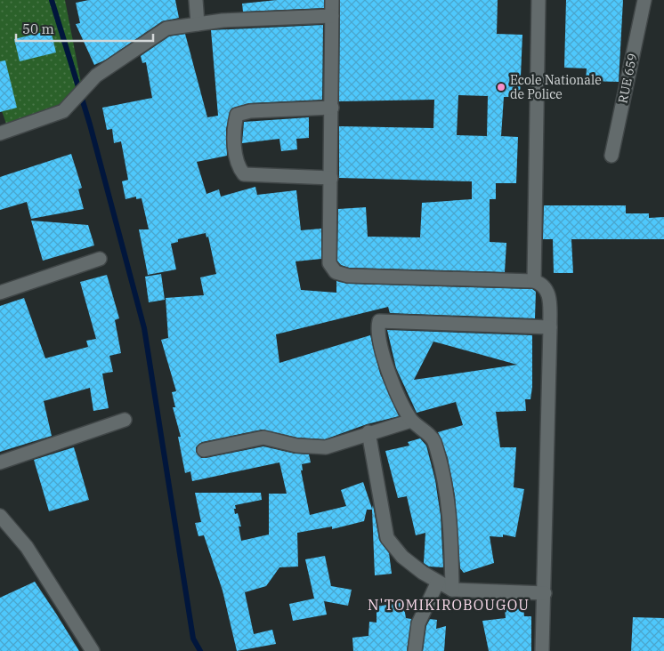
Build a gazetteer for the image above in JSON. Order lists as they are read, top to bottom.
{
  "streets": {
    "street": ["RUE 659"]
  },
  "districts": ["N'TOMIKIROBOUGOU"],
  "places": ["Ecole Nationale de Police"],
  "scale_bar": "50 m"
}
